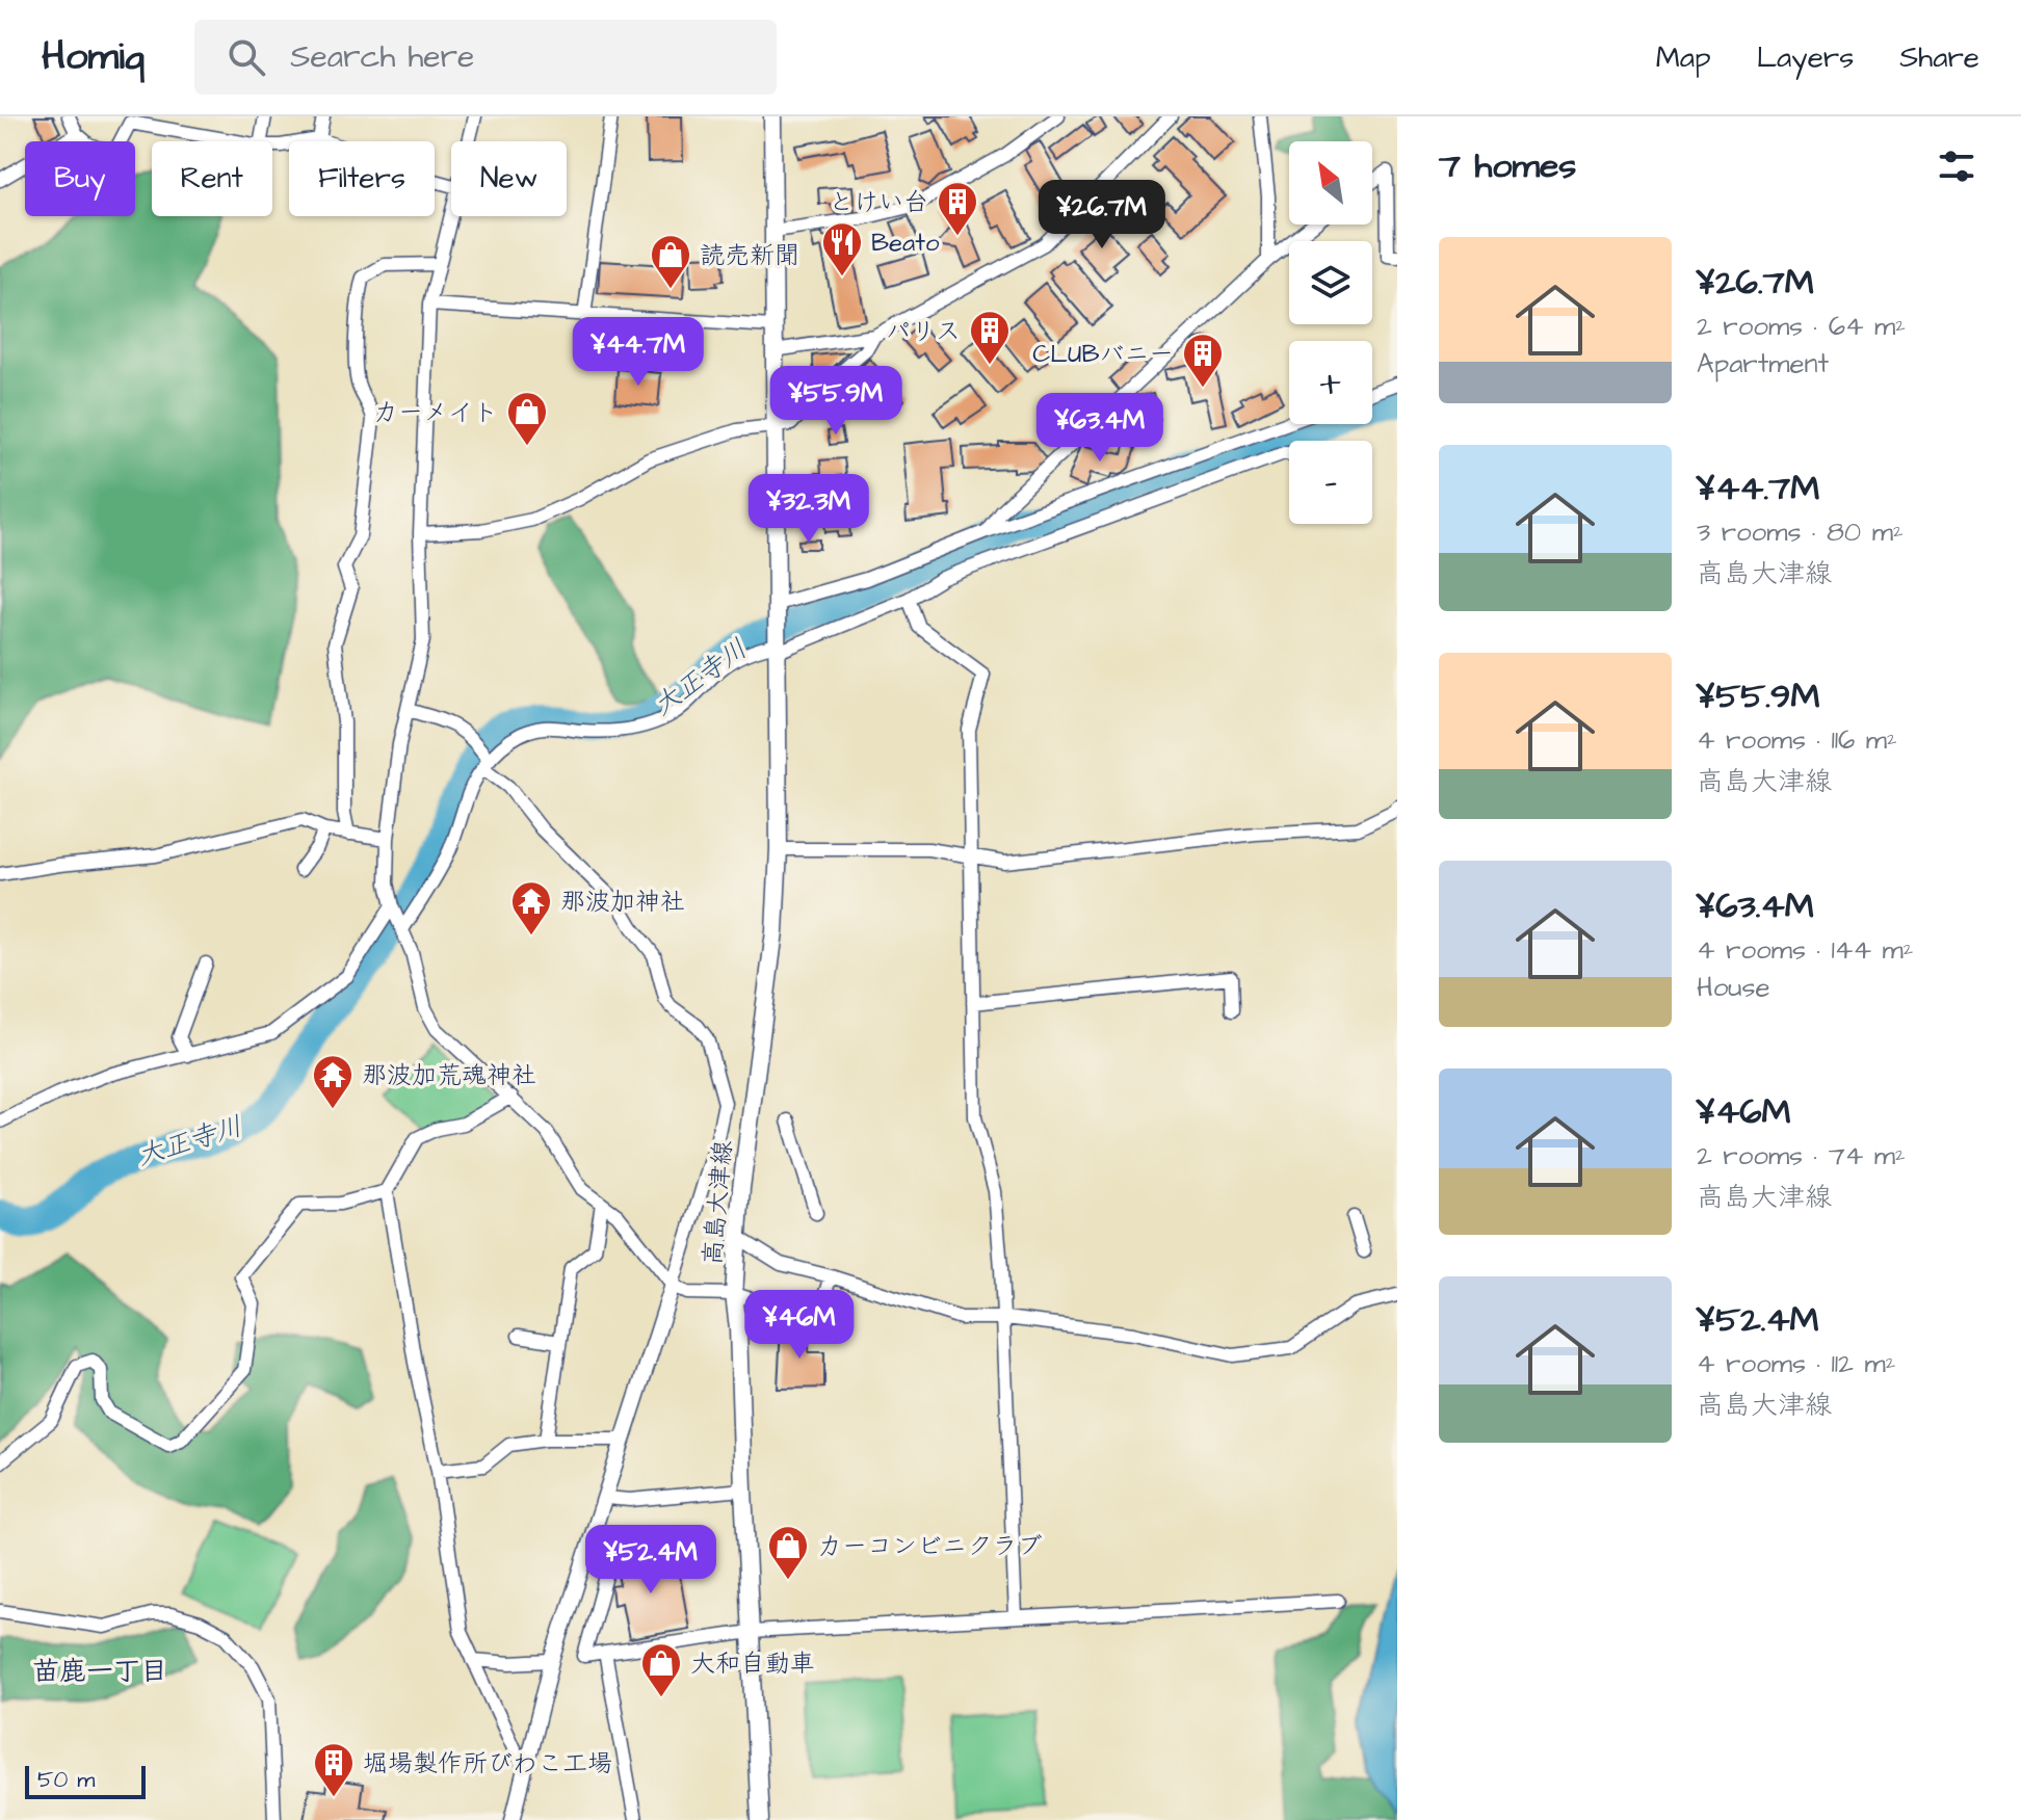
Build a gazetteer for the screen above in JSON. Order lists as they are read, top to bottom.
{
  "streets": {
    "main road": ["高島大津線"]
  },
  "districts": ["苗鹿一丁目"],
  "water": ["大正寺川"],
  "places": {
    "building": [
      "とけい台",
      "パリス",
      "CLUBバニー",
      "堀場製作所びわこ工場"
    ],
    "restaurant": ["Beato"],
    "shop": [
      "読売新聞",
      "カーメイト",
      "カーコンビニクラブ",
      "大和自動車"
    ],
    "temple": ["那波加神社", "那波加荒魂神社"]
  },
  "scale_bar": "50 m",
  "north": "top left",
  "page": {
    "header": "Homiq",
    "search": "Search here",
    "nav": ["Map", "Layers", "Share"],
    "heading": "7 homes",
    "map_buttons": ["+", "−"],
    "chip": [
      "Buy",
      "Rent",
      "Filters",
      "New"
    ],
    "price": [
      "¥26.7M",
      "¥44.7M",
      "¥55.9M",
      "¥63.4M",
      "¥32.3M",
      "¥46M",
      "¥52.4M"
    ],
    "list": [
      {
        "name": "¥26.7M",
        "note": "2 rooms · 64 m² · Apartment"
      },
      {
        "name": "¥44.7M",
        "note": "3 rooms · 80 m² · 高島大津線"
      },
      {
        "name": "¥55.9M",
        "note": "4 rooms · 116 m² · 高島大津線"
      },
      {
        "name": "¥63.4M",
        "note": "4 rooms · 144 m² · House"
      },
      {
        "name": "¥46M",
        "note": "2 rooms · 74 m² · 高島大津線"
      },
      {
        "name": "¥52.4M",
        "note": "4 rooms · 112 m² · 高島大津線"
      }
    ],
    "scale": "50 m"
  }
}
